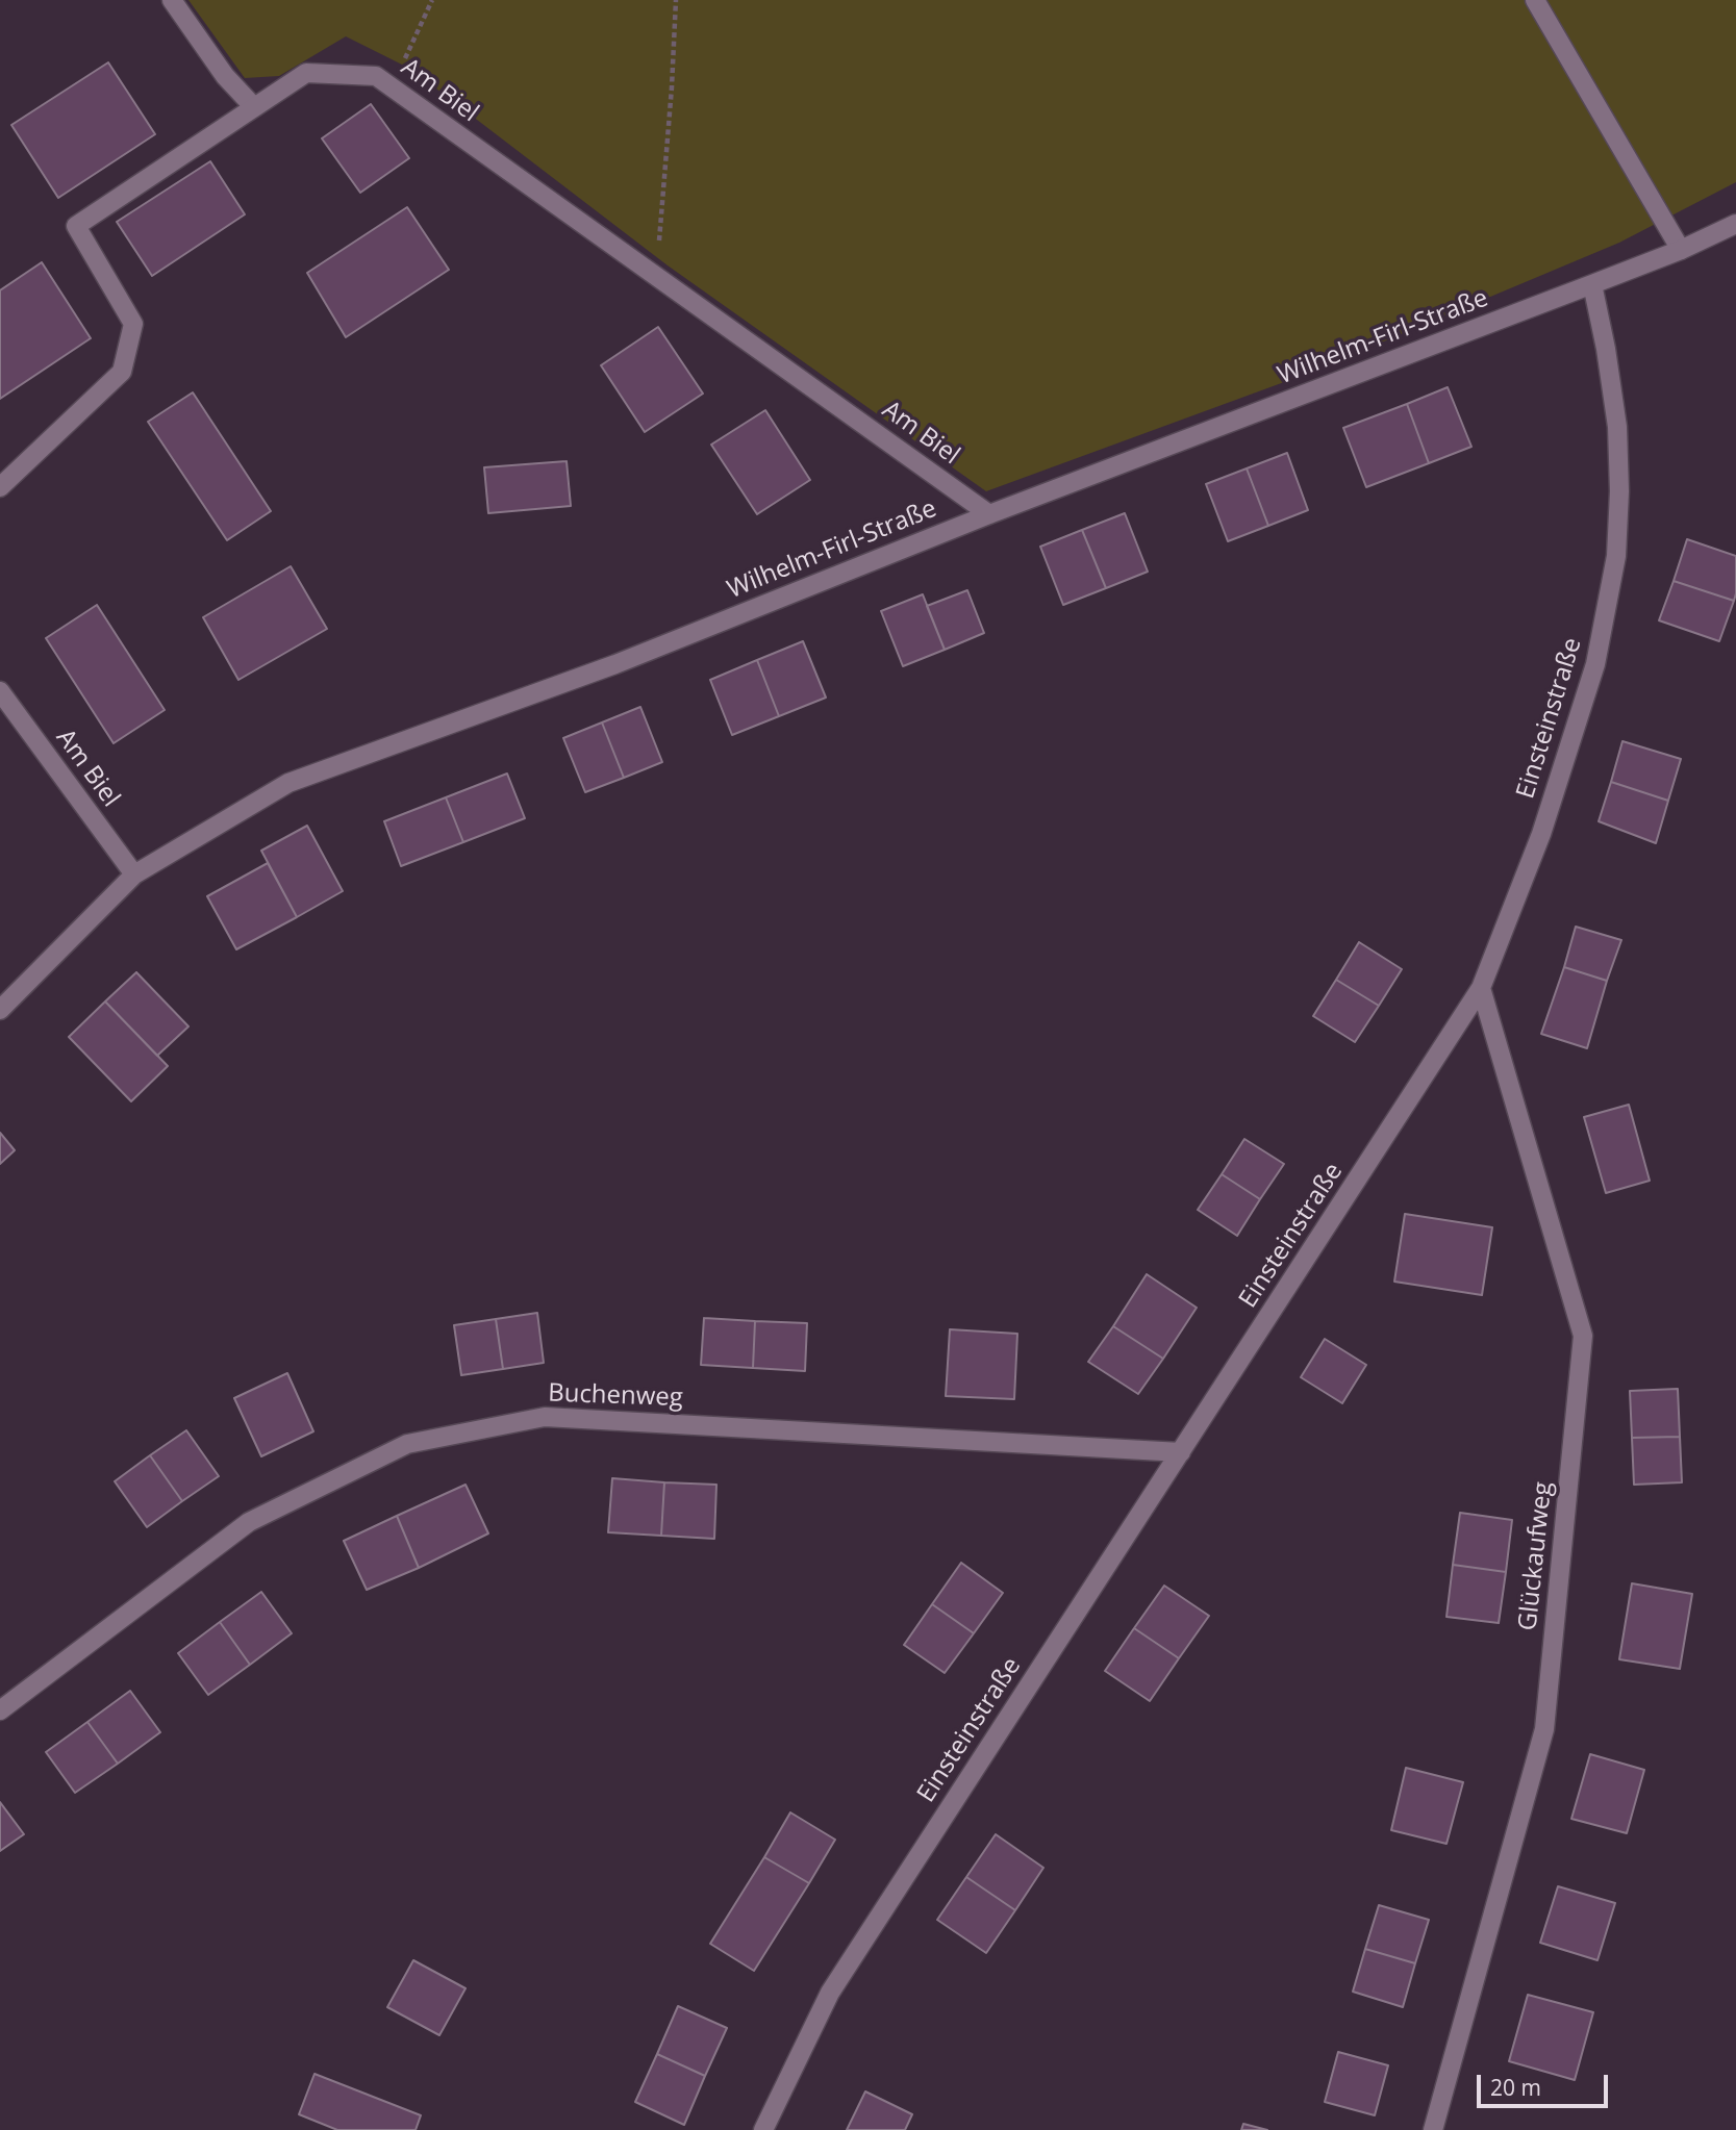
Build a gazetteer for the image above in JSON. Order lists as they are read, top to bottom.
{
  "streets": {
    "street": [
      "Am Biel",
      "Wilhelm-Firl-Straße",
      "Einsteinstraße",
      "Buchenweg",
      "Glückaufweg"
    ]
  },
  "crossings": [
    ["Am Biel", "Wilhelm-Firl-Straße"],
    ["Wilhelm-Firl-Straße", "Einsteinstraße"],
    ["Einsteinstraße", "Buchenweg"],
    ["Einsteinstraße", "Glückaufweg"]
  ],
  "scale_bar": "20 m"
}
